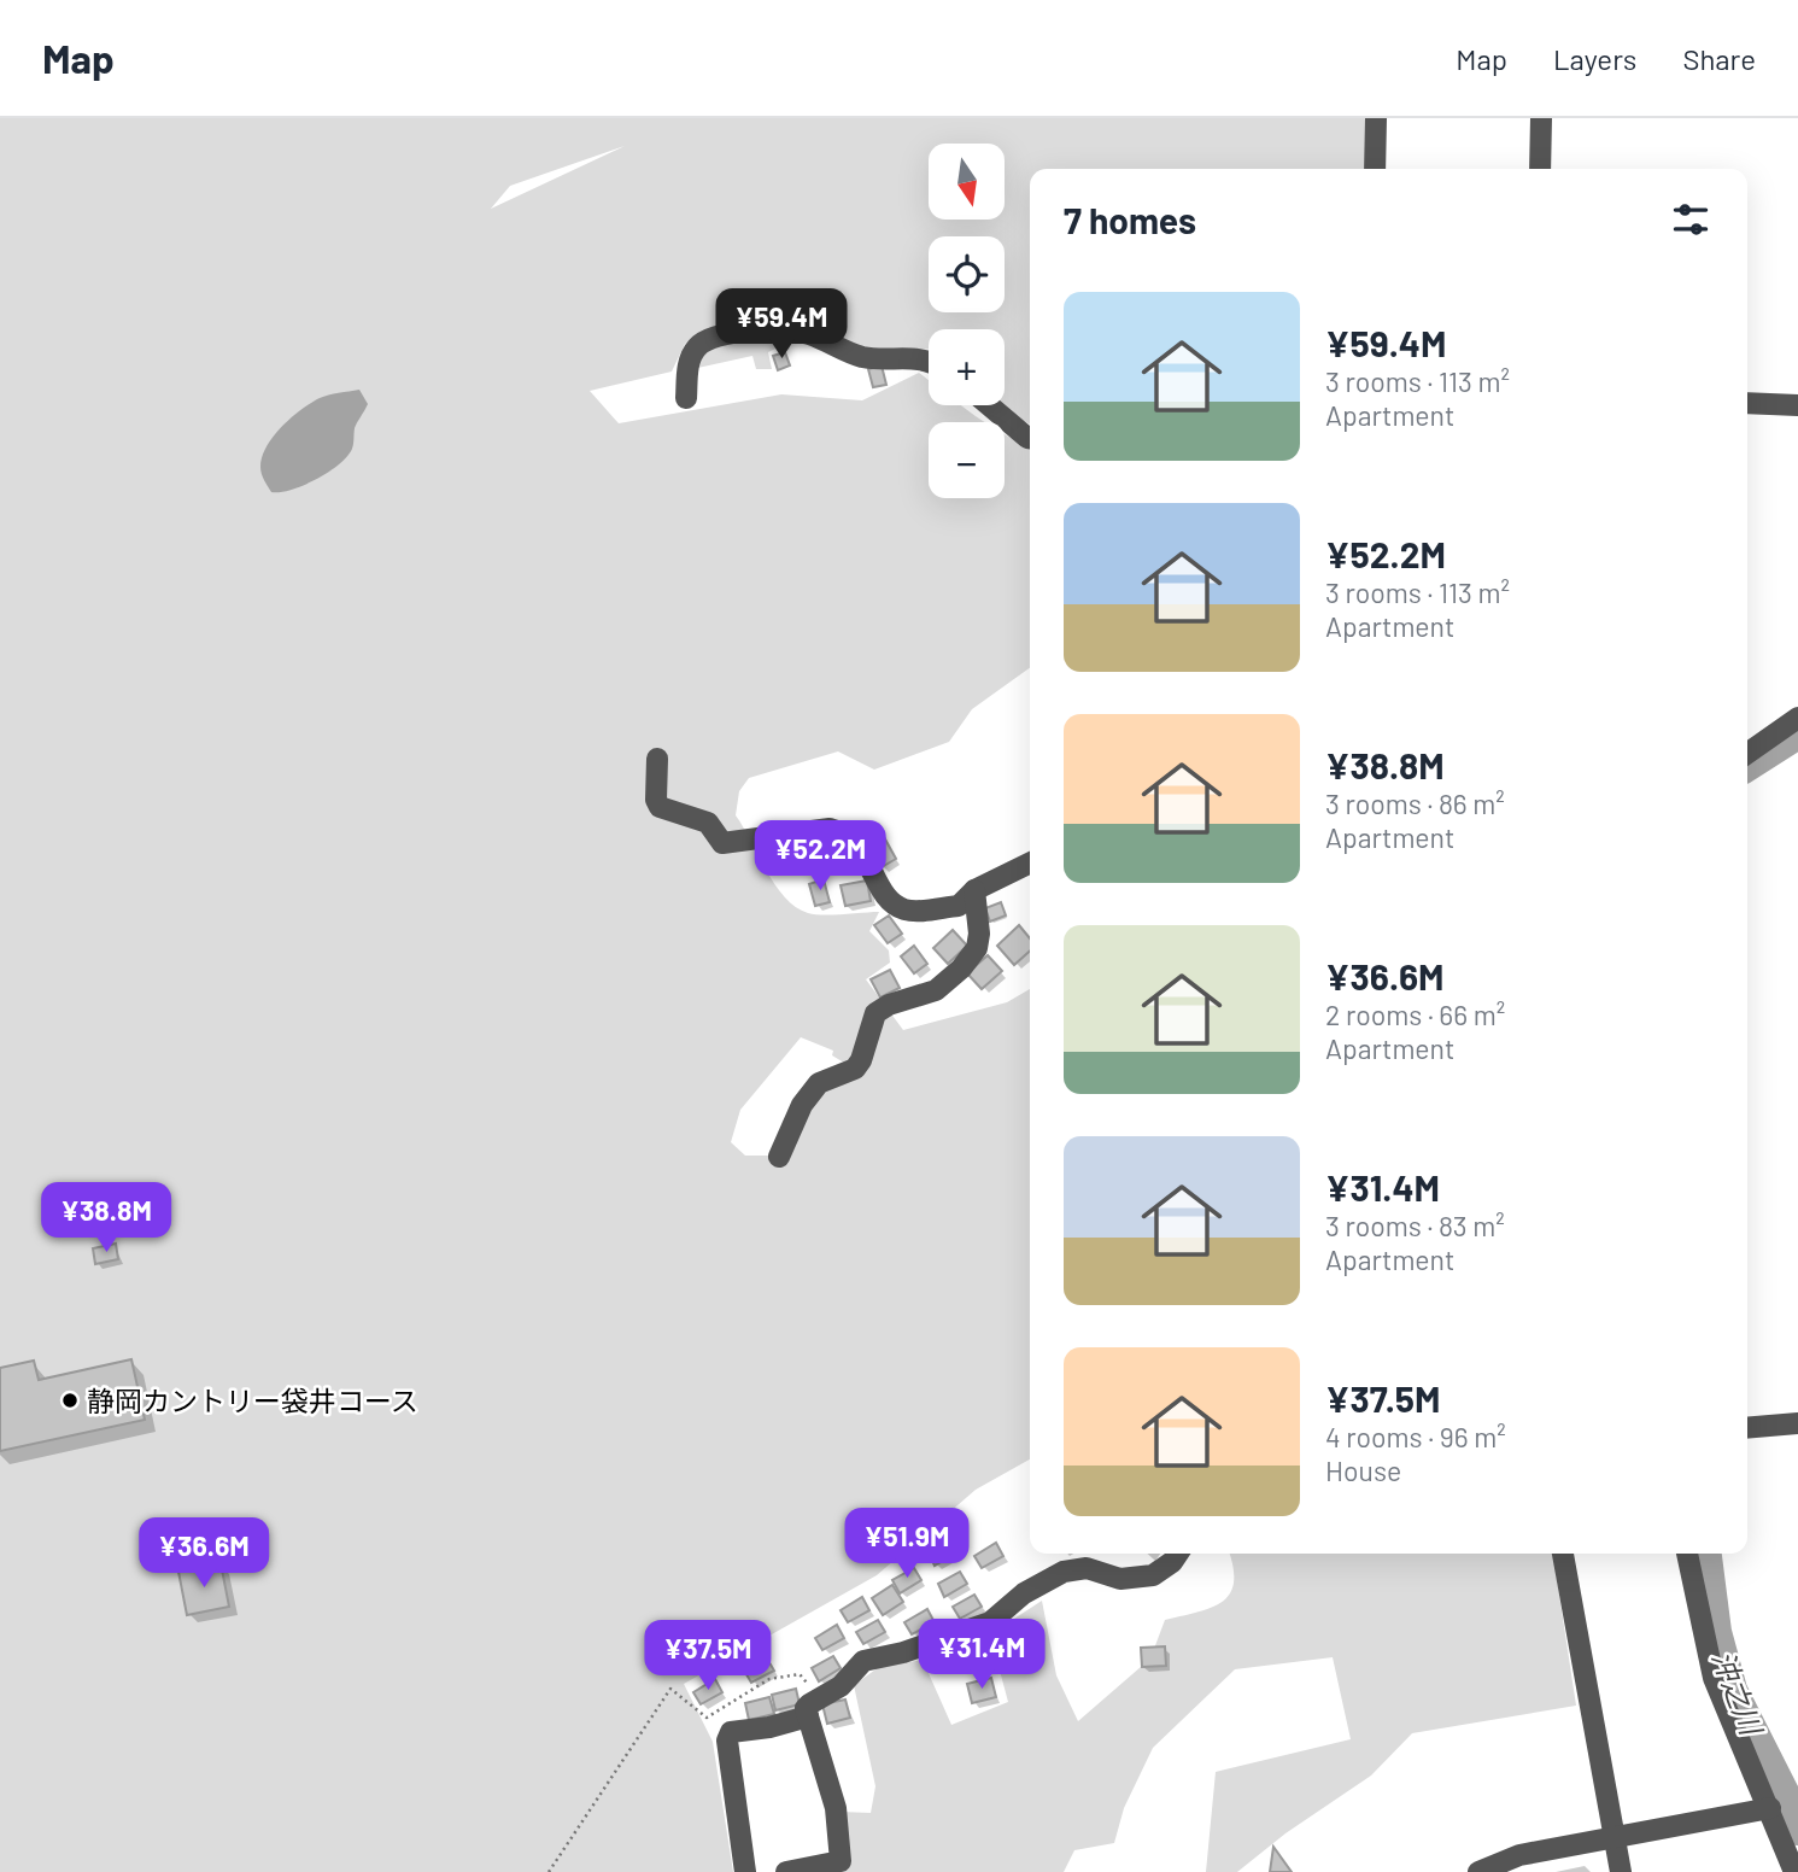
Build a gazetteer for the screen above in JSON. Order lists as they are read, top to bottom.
{
  "water": ["沖之川"],
  "places": ["静岡カントリー袋井コース"],
  "north": "bottom",
  "page": {
    "header": "Map",
    "nav": ["Map", "Layers", "Share"],
    "map_buttons": ["+", "−"],
    "heading": "7 homes",
    "list": [
      {
        "name": "¥59.4M",
        "note": "3 rooms · 113 m² · Apartment"
      },
      {
        "name": "¥52.2M",
        "note": "3 rooms · 113 m² · Apartment"
      },
      {
        "name": "¥38.8M",
        "note": "3 rooms · 86 m² · Apartment"
      },
      {
        "name": "¥36.6M",
        "note": "2 rooms · 66 m² · Apartment"
      },
      {
        "name": "¥31.4M",
        "note": "3 rooms · 83 m² · Apartment"
      },
      {
        "name": "¥37.5M",
        "note": "4 rooms · 96 m² · House"
      }
    ],
    "price": [
      "¥59.4M",
      "¥52.2M",
      "¥38.8M",
      "¥51.9M",
      "¥36.6M",
      "¥31.4M",
      "¥37.5M"
    ]
  }
}
